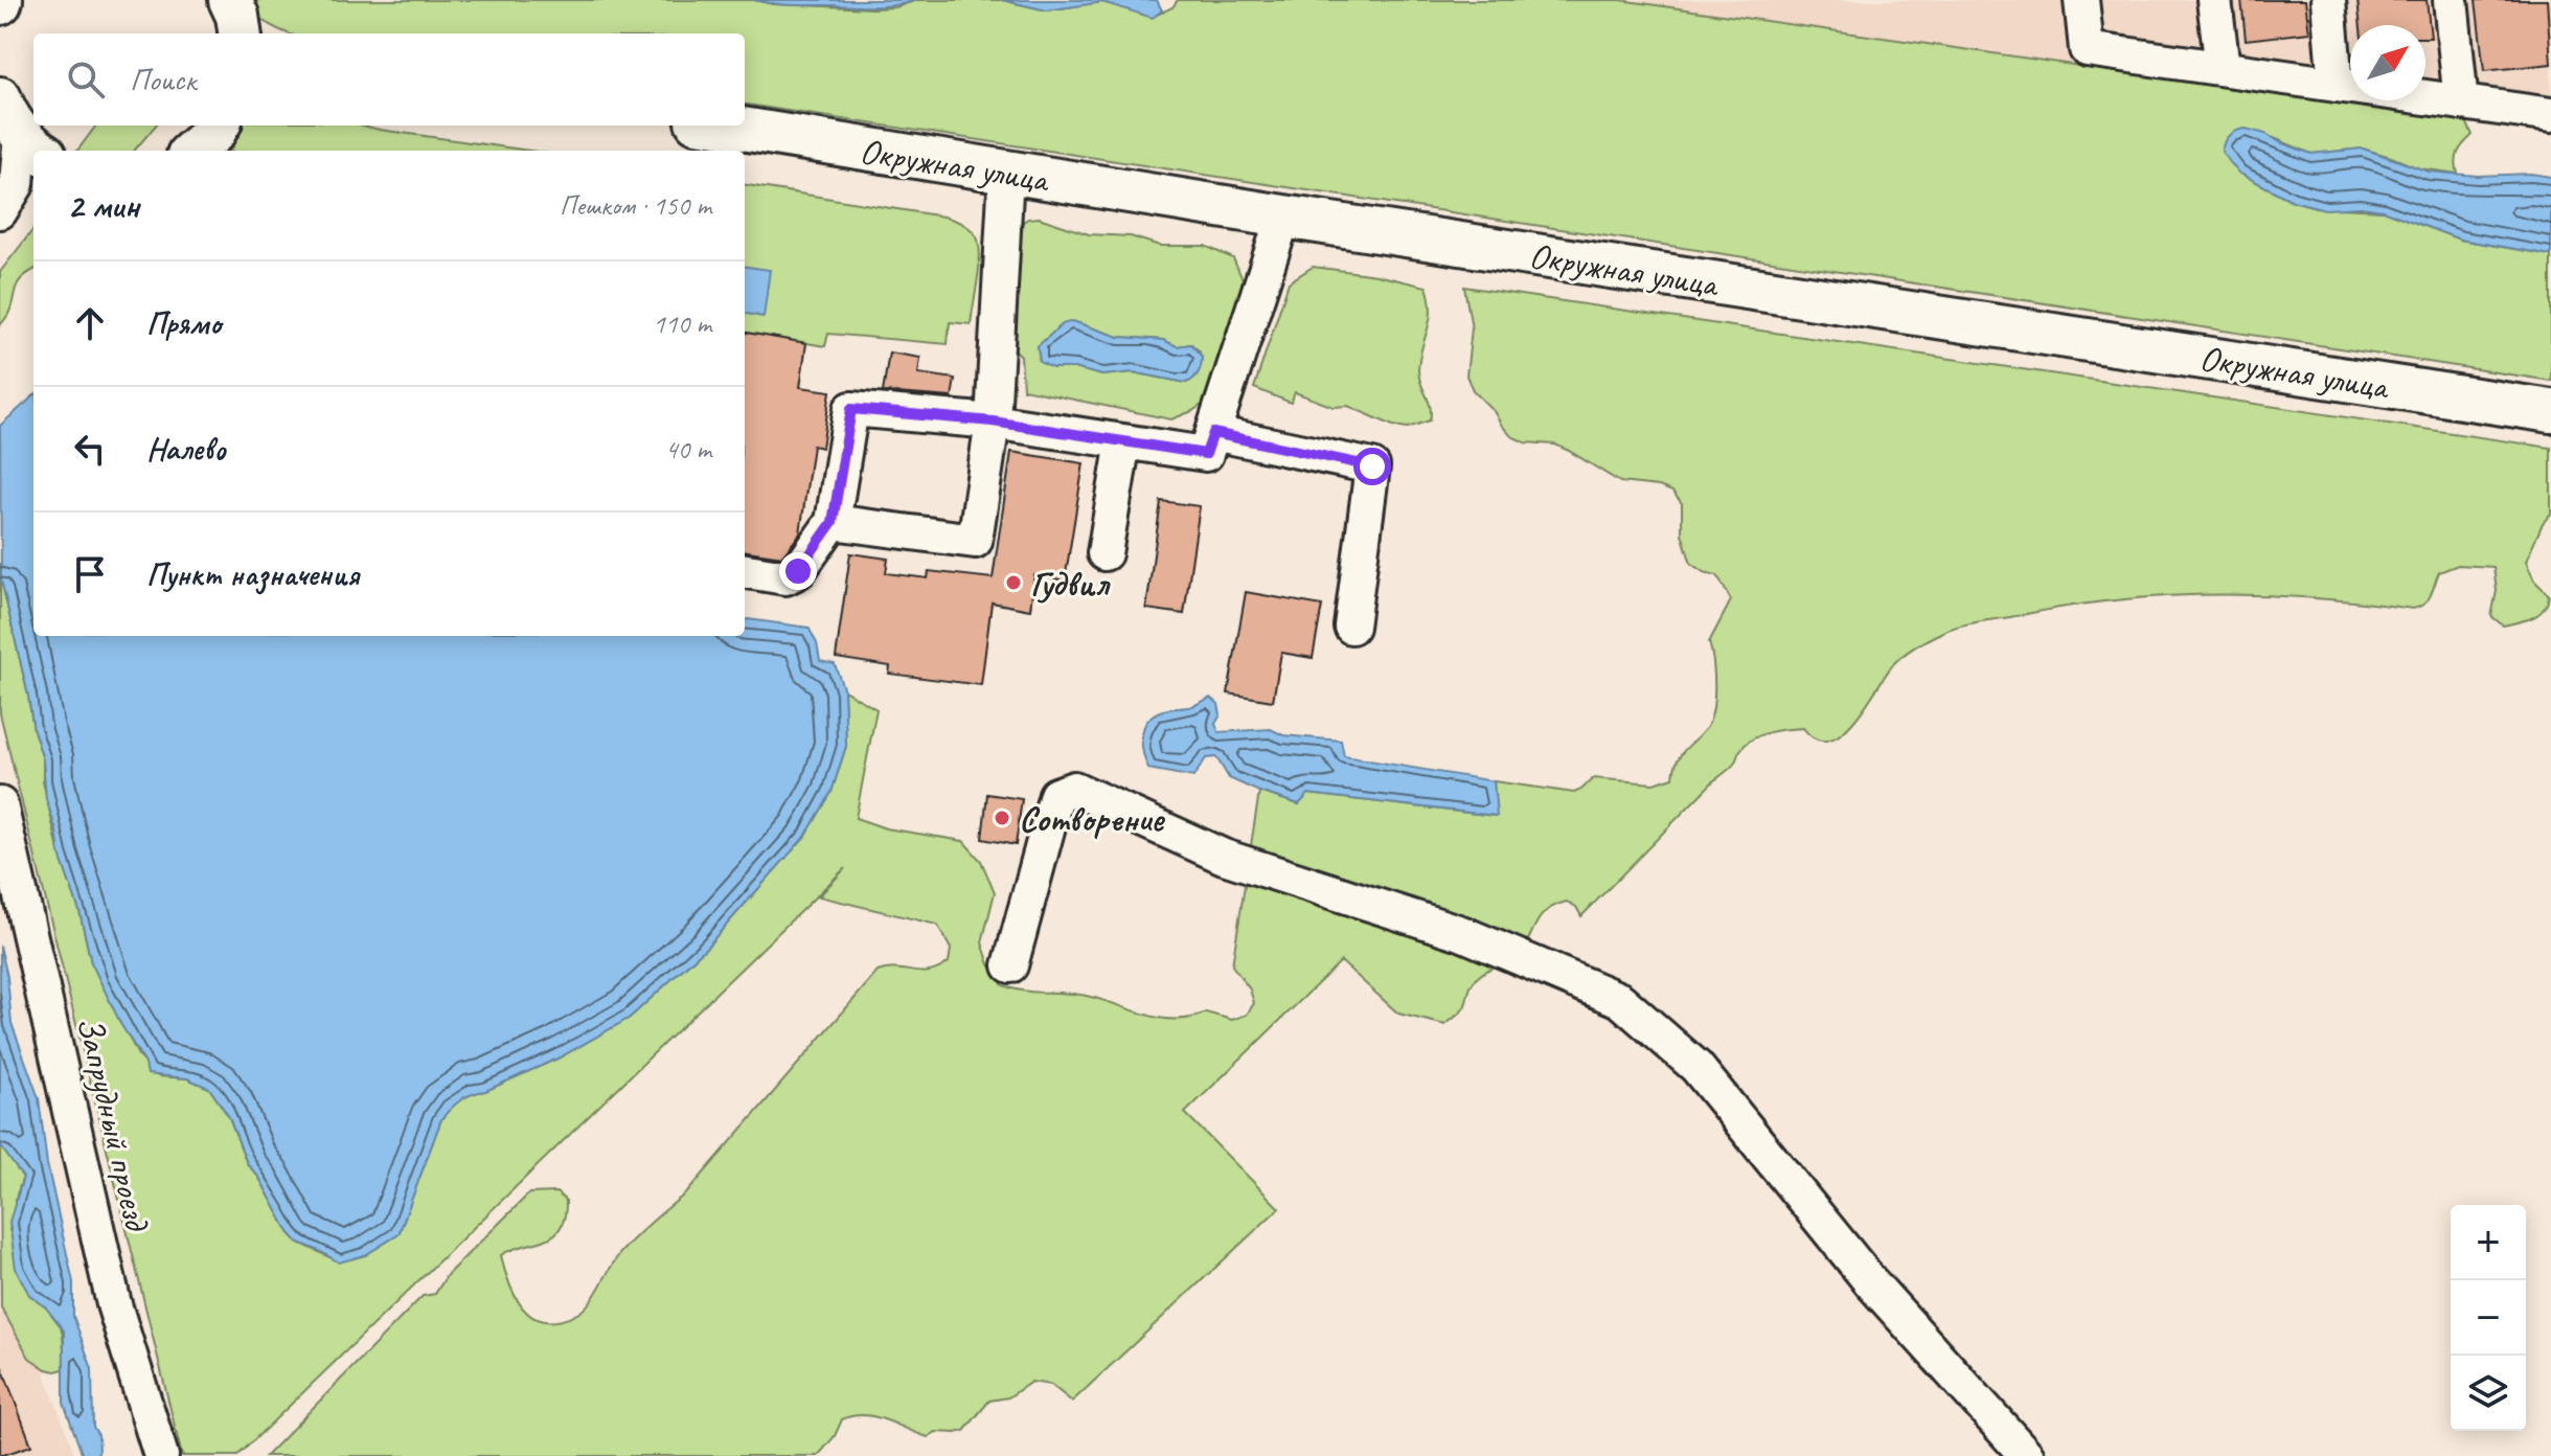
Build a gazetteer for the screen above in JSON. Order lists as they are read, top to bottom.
{
  "streets": {
    "main road": ["Окружная улица"],
    "street": ["Запрудный проезд"]
  },
  "places": ["Гудвил", "Сотворение"],
  "north": "top right",
  "page": {
    "search": "Поиск",
    "heading": ["2 мин", "Пешком · 150 m"],
    "list": [
      ["Прямо", "110 m"],
      ["Налево", "40 m"],
      "Пункт назначения"
    ],
    "map_buttons": ["+", "−"]
  }
}
